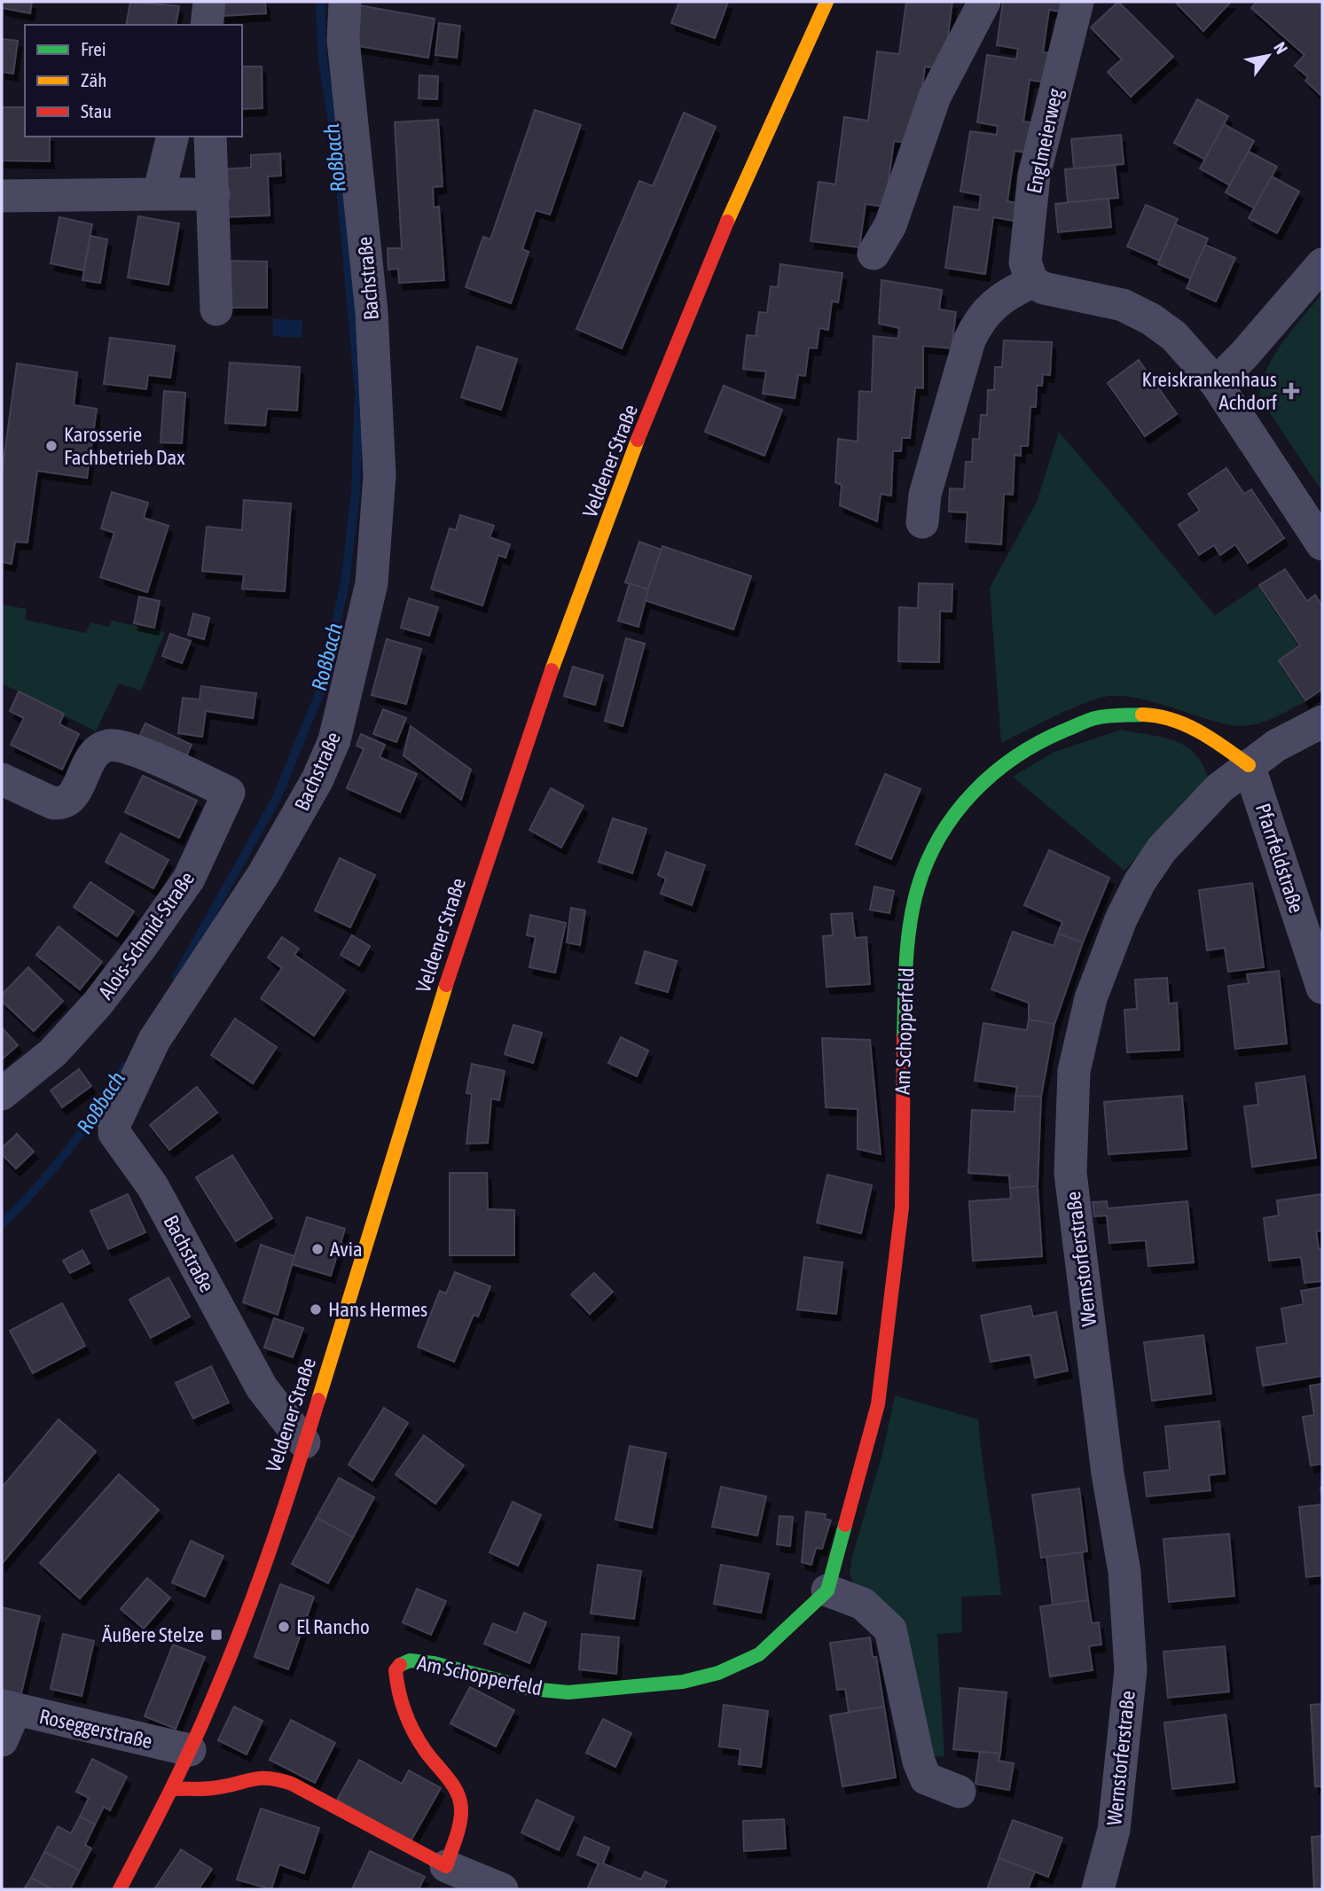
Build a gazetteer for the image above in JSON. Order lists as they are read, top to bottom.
{
  "streets": {
    "street": [
      "Englmeierweg",
      "Bachstraße",
      "Veldener Straße",
      "Pfarrfeldstraße",
      "Alois-Schmid-Straße",
      "Am Schopperfeld",
      "Wernstorferstraße",
      "Roseggerstraße"
    ]
  },
  "crossings": [
    ["Bachstraße", "Veldener Straße"],
    ["Veldener Straße", "Roseggerstraße"],
    ["Pfarrfeldstraße", "Am Schopperfeld"],
    ["Pfarrfeldstraße", "Wernstorferstraße"],
    ["Am Schopperfeld", "Wernstorferstraße"]
  ],
  "water": ["Roßbach"],
  "places": {
    "health": ["Kreiskrankenhaus Achdorf"],
    "other": [
      "Karosserie Fachbetrieb Dax",
      "Avia",
      "Hans Hermes",
      "El Rancho"
    ],
    "transit": ["Äußere Stelze"]
  },
  "legend": ["Frei", "Zäh", "Stau"],
  "north": "top right"
}
